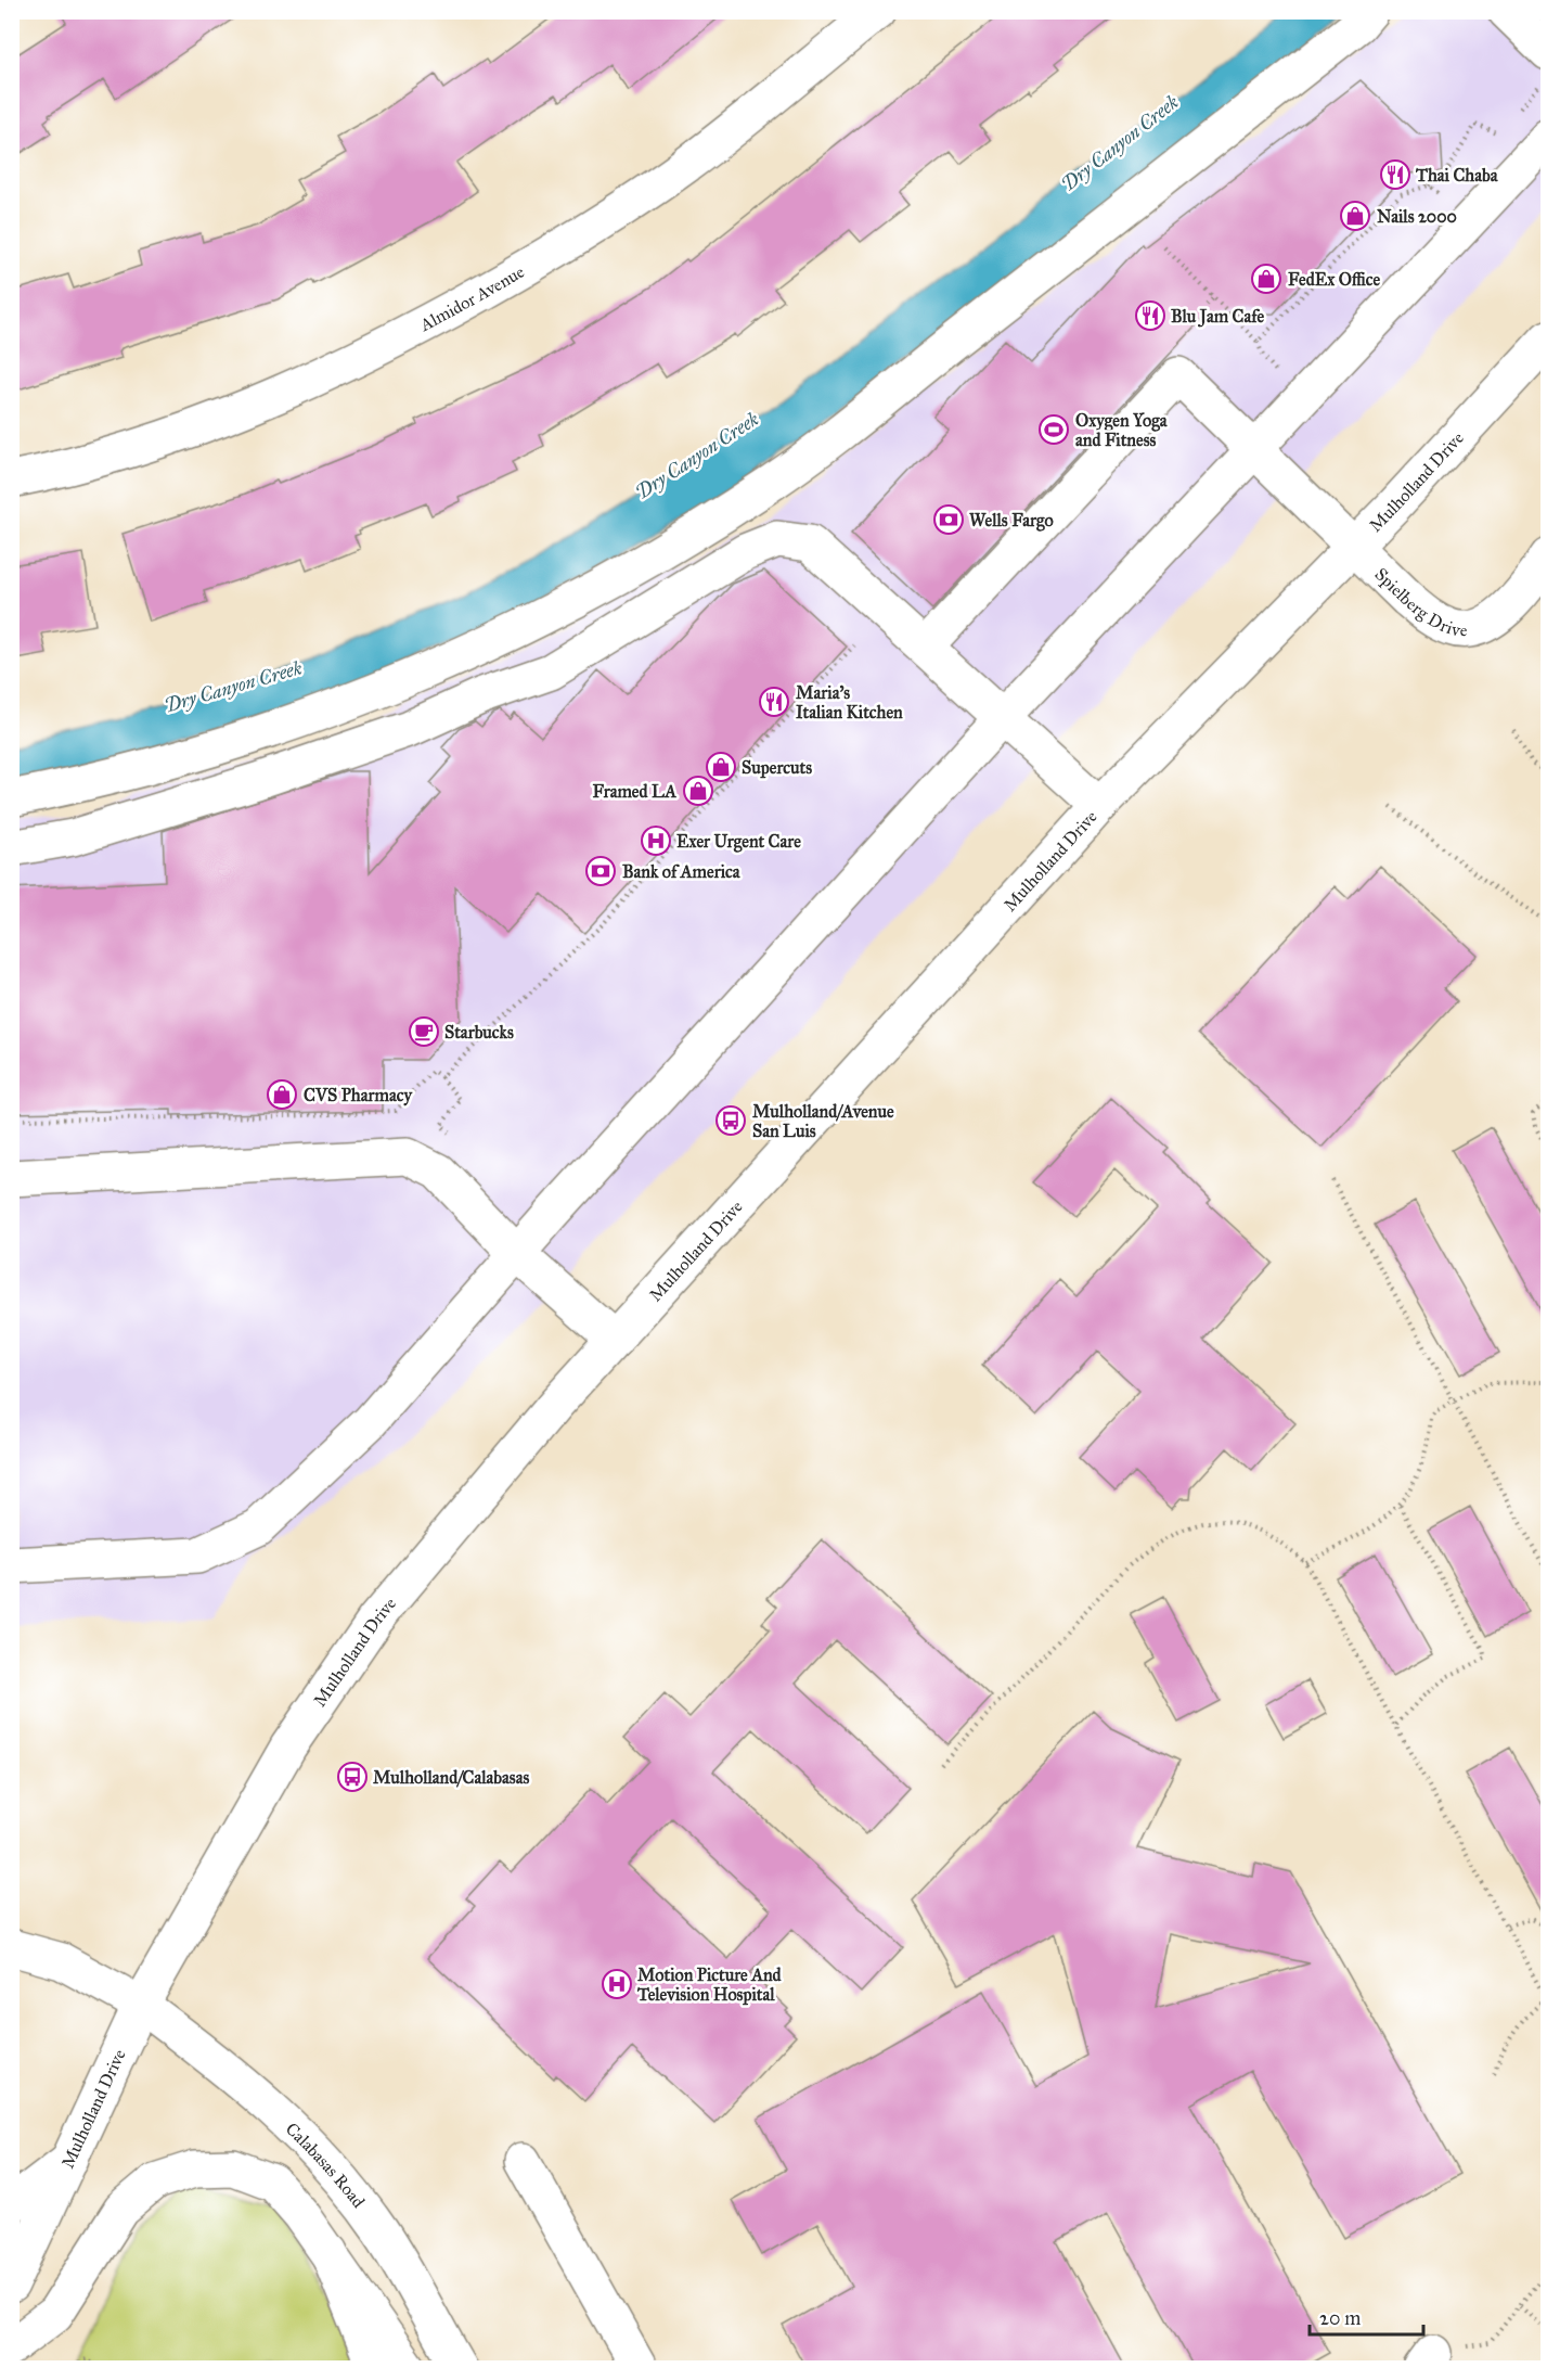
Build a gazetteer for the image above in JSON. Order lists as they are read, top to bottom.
{
  "streets": {
    "main road": [
      "Almidor Avenue",
      "Mulholland Drive",
      "Spielberg Drive",
      "Calabasas Road"
    ]
  },
  "crossings": [
    ["Mulholland Drive", "Spielberg Drive"],
    ["Mulholland Drive", "Calabasas Road"]
  ],
  "water": ["Dry Canyon Creek"],
  "places": {
    "restaurant": ["Thai Chaba", "Blu Jam Cafe", "Maria's Italian Kitchen"],
    "shop": [
      "Nails 2000",
      "FedEx Office",
      "Supercuts",
      "Framed LA",
      "CVS Pharmacy"
    ],
    "sports": ["Oxygen Yoga and Fitness"],
    "bank": ["Wells Fargo", "Bank of America"],
    "hospital": ["Exer Urgent Care", "Motion Picture And Television Hospital"],
    "cafe": ["Starbucks"],
    "bus stop": ["Mulholland/Avenue San Luis", "Mulholland/Calabasas"]
  },
  "scale_bar": "20 m"
}
